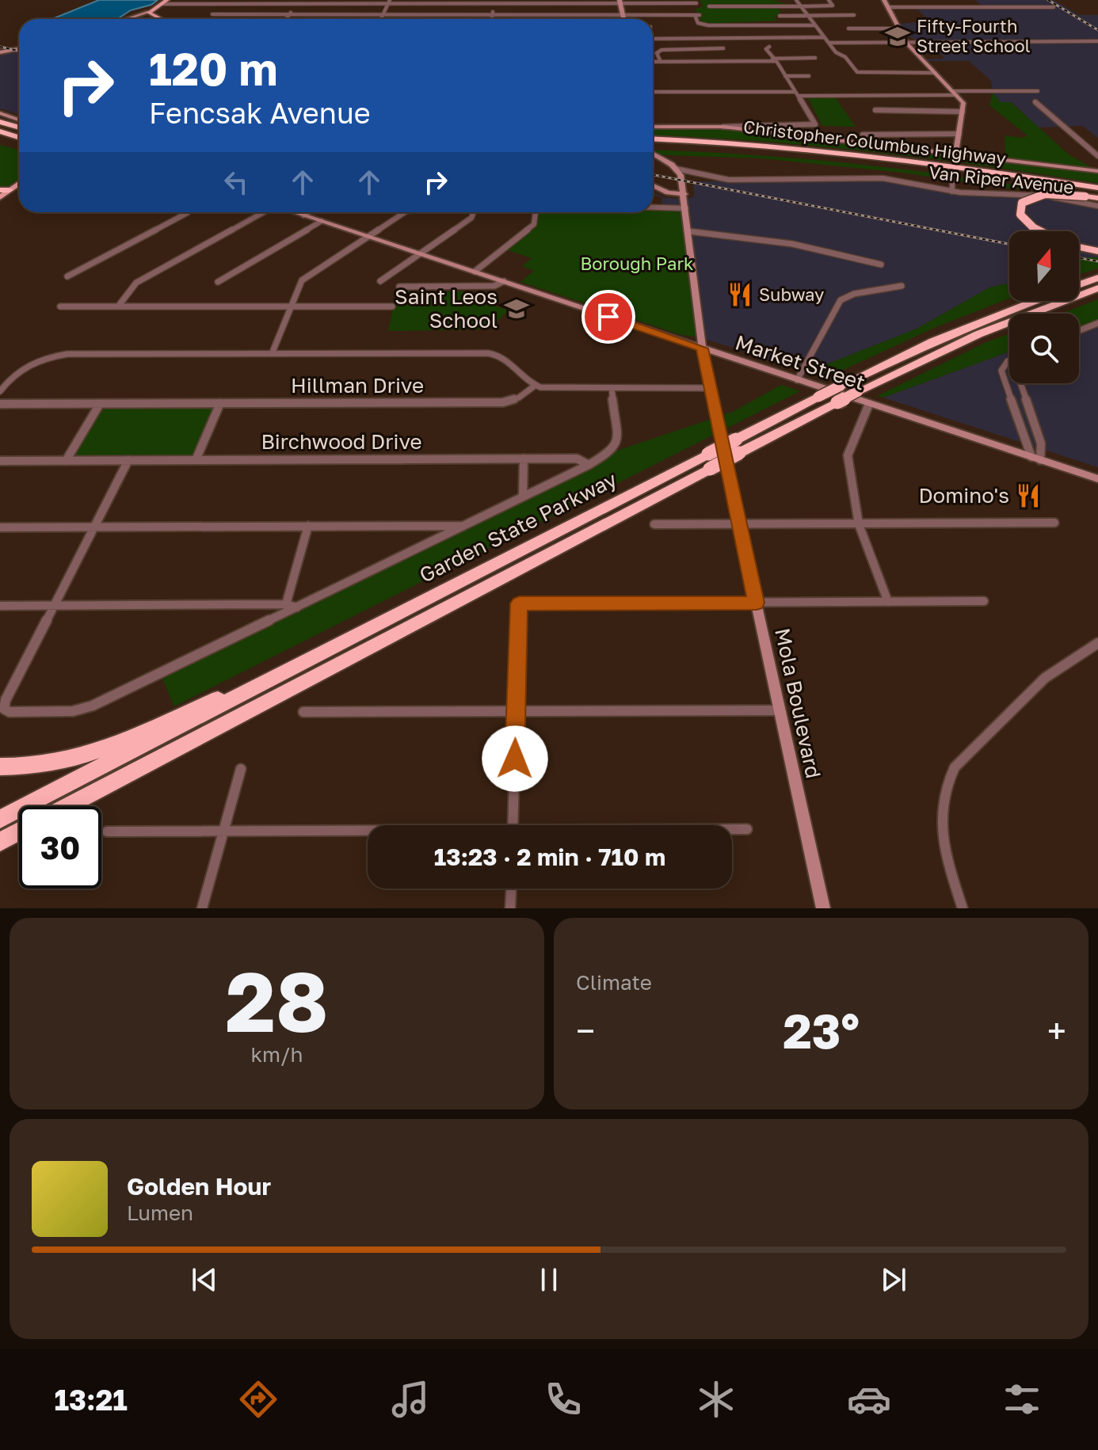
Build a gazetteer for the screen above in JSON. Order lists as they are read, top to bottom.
{
  "streets": {
    "highway": ["Christopher Columbus Highway", "Garden State Parkway"],
    "street": [
      "Van Riper Avenue",
      "Market Street",
      "Hillman Drive",
      "Birchwood Drive",
      "Mola Boulevard"
    ]
  },
  "crossings": [
    ["Van Riper Avenue", "Mola Boulevard"],
    ["Market Street", "Mola Boulevard"]
  ],
  "parks": ["Borough Park"],
  "places": {
    "school or university": ["Fifty-Fourth Street School", "Saint Leos School"],
    "restaurant": ["Subway", "Domino's"]
  },
  "north": "top",
  "page": {
    "turn": ["120 m", "Fencsak Avenue"],
    "limit": "30",
    "trip": "13:23 · 2 min · 710 m",
    "tile": [
      ["28", "km/h"],
      "Climate"
    ],
    "heat": ["−", "23°", "+"],
    "song": ["Golden Hour", "Lumen"],
    "tabs": "13:21"
  }
}
